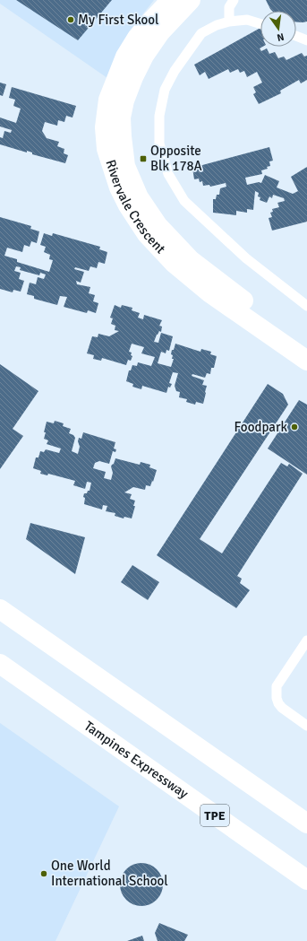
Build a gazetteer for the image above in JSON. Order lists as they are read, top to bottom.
{
  "streets": {
    "main road": ["Rivervale Crescent", "Tampines Expressway", "TPE"]
  },
  "places": {
    "other": ["My First Skool", "Foodpark", "One World International School"],
    "transit": ["Opposite Blk 178A"]
  },
  "north": "bottom"
}
